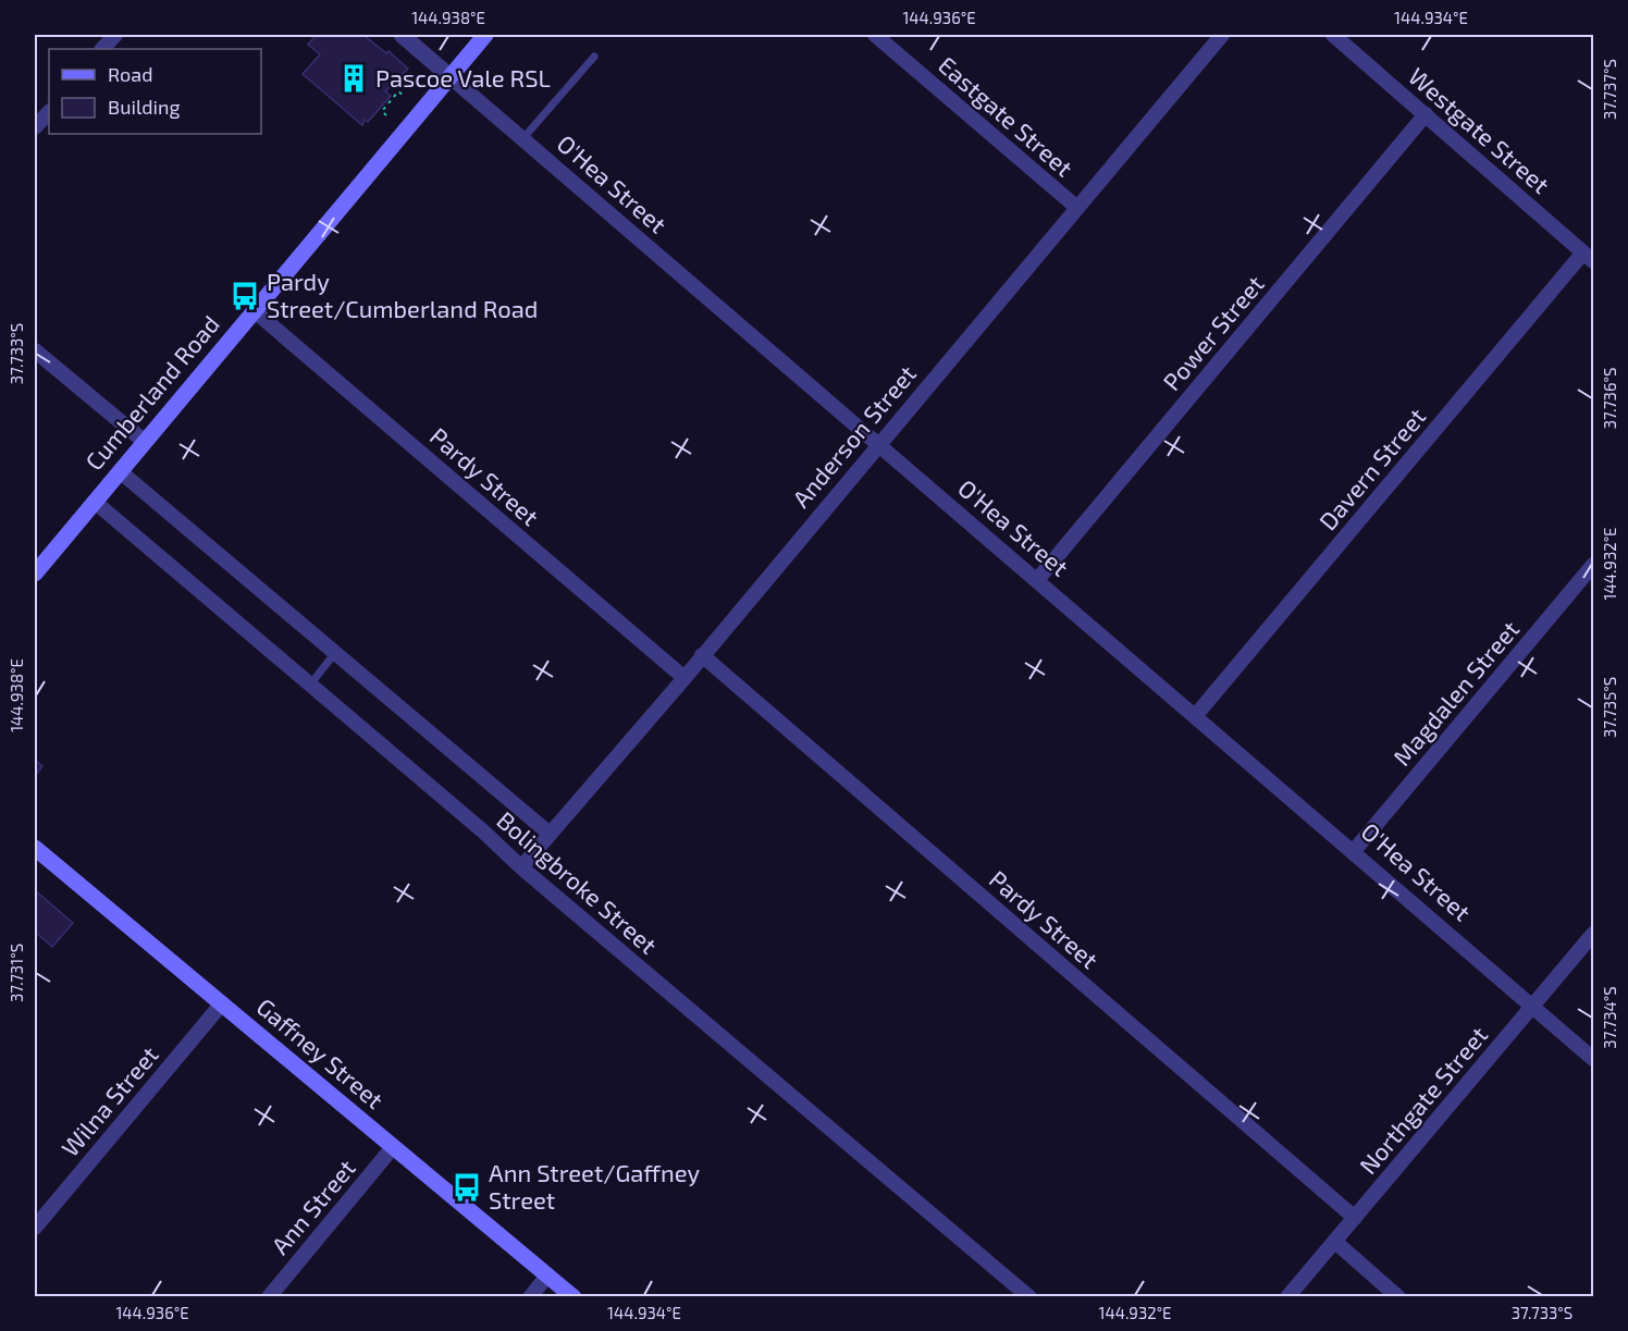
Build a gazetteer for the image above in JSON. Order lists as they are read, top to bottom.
{
  "streets": {
    "main road": ["Cumberland Road", "Gaffney Street"],
    "street": [
      "Eastgate Street",
      "Westgate Street",
      "O'Hea Street",
      "Power Street",
      "Anderson Street",
      "Davern Street",
      "Pardy Street",
      "Magdalen Street",
      "Bolingbroke Street",
      "Northgate Street",
      "Wilna Street",
      "Ann Street"
    ]
  },
  "crossings": [
    ["Eastgate Street", "Anderson Street"],
    ["Westgate Street", "Power Street"],
    ["Westgate Street", "Davern Street"],
    ["O'Hea Street", "Power Street"],
    ["O'Hea Street", "Cumberland Road"],
    ["O'Hea Street", "Anderson Street"],
    ["O'Hea Street", "Davern Street"],
    ["O'Hea Street", "Magdalen Street"],
    ["O'Hea Street", "Northgate Street"],
    ["Cumberland Road", "Pardy Street"],
    ["Cumberland Road", "Bolingbroke Street"],
    ["Anderson Street", "Pardy Street"],
    ["Anderson Street", "Bolingbroke Street"],
    ["Pardy Street", "Northgate Street"],
    ["Gaffney Street", "Wilna Street"],
    ["Gaffney Street", "Ann Street"]
  ],
  "places": {
    "building": ["Pascoe Vale RSL"],
    "bus stop": ["Pardy Street/Cumberland Road", "Ann Street/Gaffney Street"]
  },
  "legend": ["Road", "Building"],
  "coordinates": [
    "144.938°E",
    "144.936°E",
    "144.934°E",
    "37.737°S",
    "37.733°S",
    "37.736°S",
    "144.932°E",
    "37.735°S",
    "37.731°S",
    "37.734°S"
  ]
}
